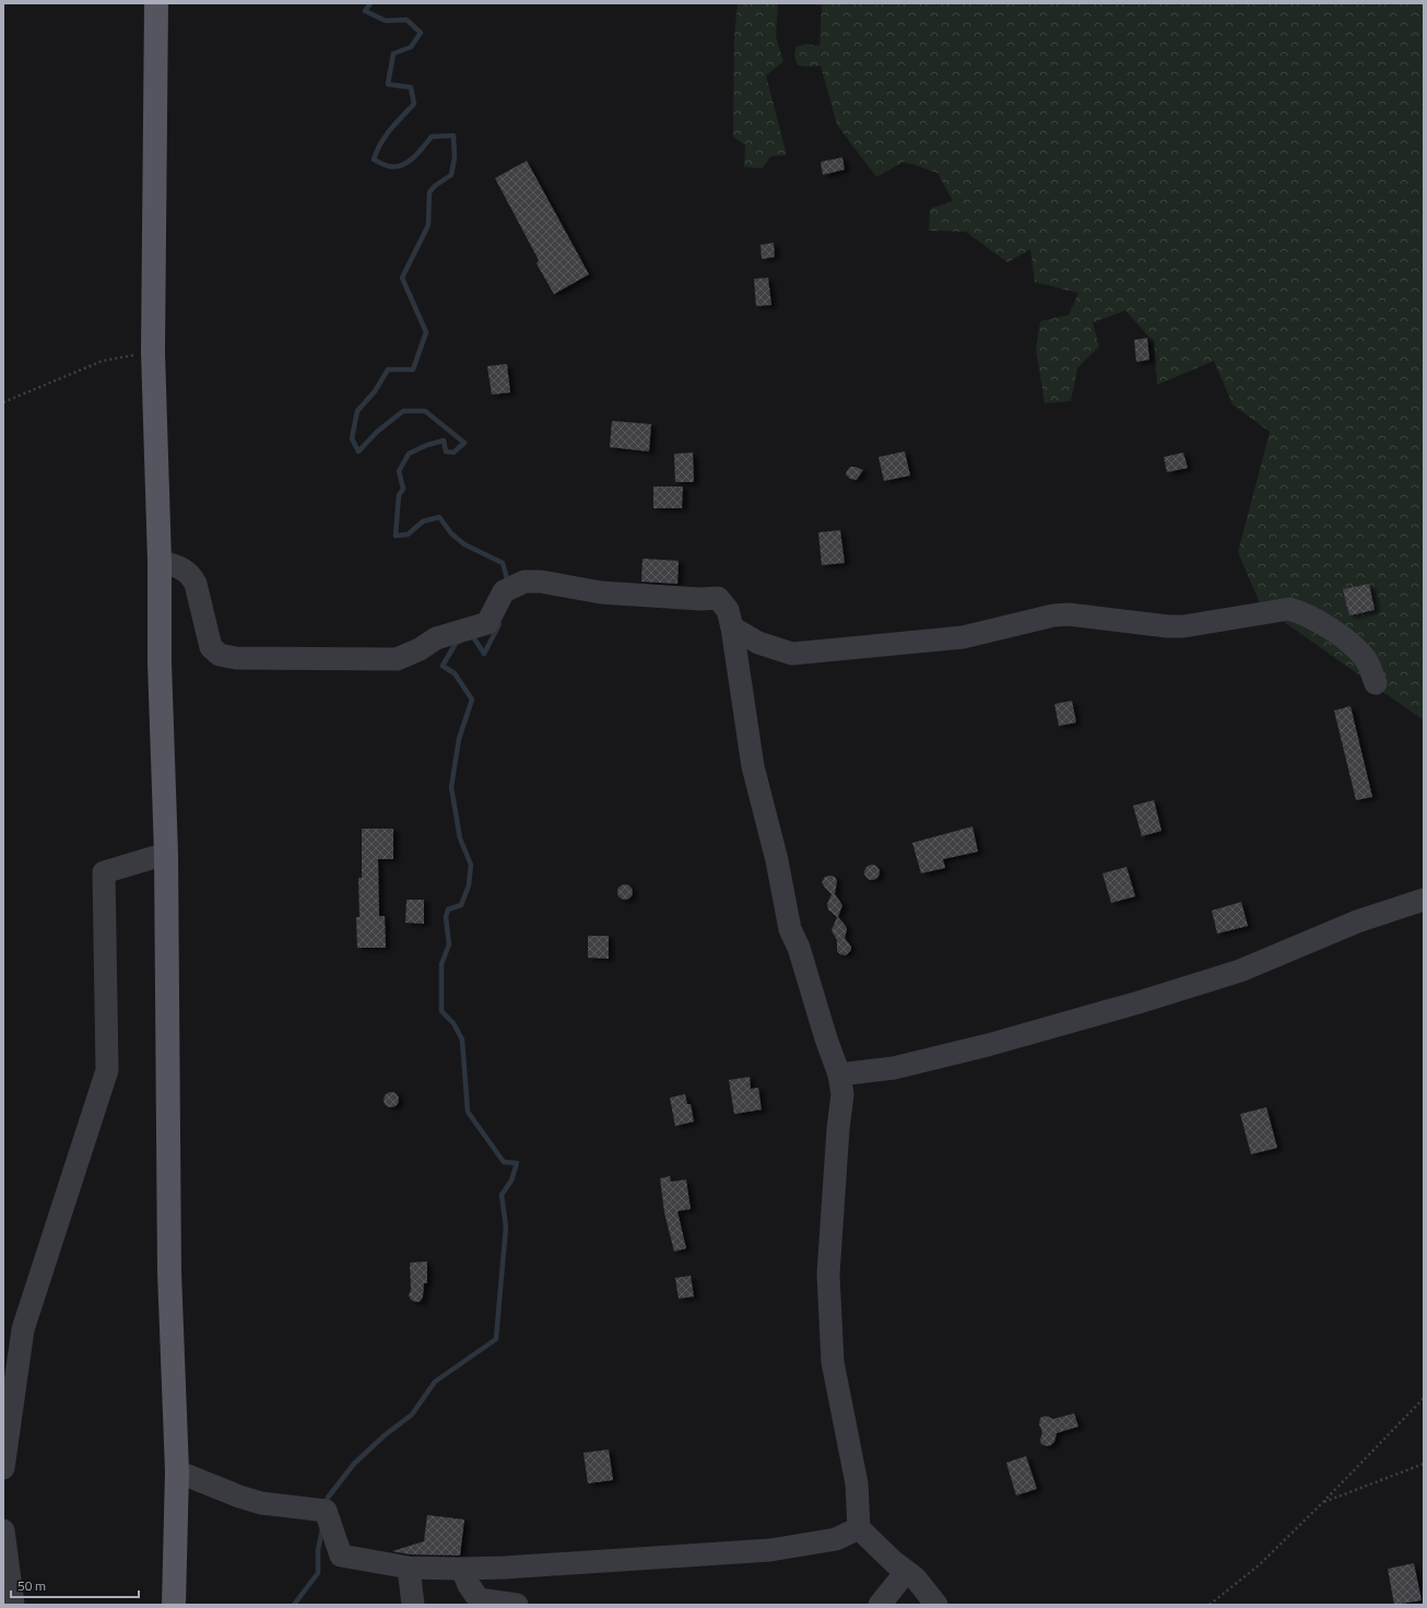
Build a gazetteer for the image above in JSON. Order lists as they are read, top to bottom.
{
  "scale_bar": "50 m"
}
